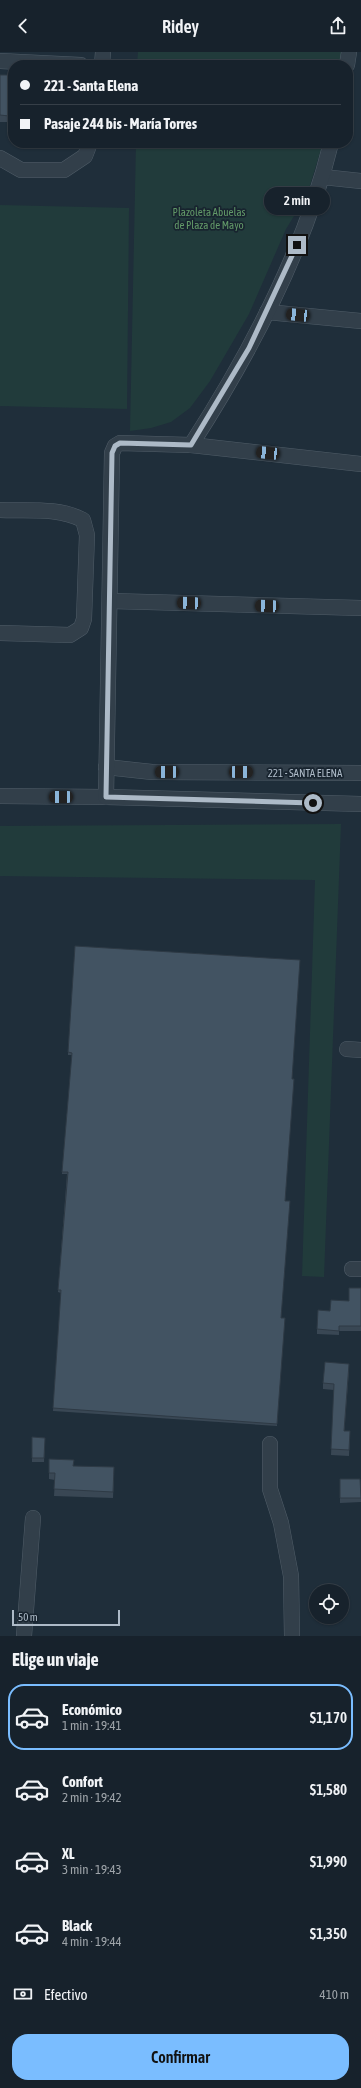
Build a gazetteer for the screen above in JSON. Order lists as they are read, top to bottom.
{
  "streets": {
    "street": ["221 - SANTA ELENA"]
  },
  "parks": ["Plazoleta Abuelas de Plaza de Mayo"],
  "scale_bar": "50 m",
  "page": {
    "header": "Ridey",
    "banner": ["221 - Santa Elena", "Pasaje 244 bis - María Torres"],
    "bubble": "2 min",
    "scale": "50 m",
    "heading": "Elige un viaje",
    "list": [
      {
        "name": "Económico",
        "note": "1 min · 19:41",
        "value": "$1,170"
      },
      {
        "name": "Confort",
        "note": "2 min · 19:42",
        "value": "$1,580"
      },
      {
        "name": "XL",
        "note": "3 min · 19:43",
        "value": "$1,990"
      },
      {
        "name": "Black",
        "note": "4 min · 19:44",
        "value": "$1,350"
      }
    ],
    "pay": ["Efectivo", "410 m"],
    "buttons": "Confirmar"
  }
}
